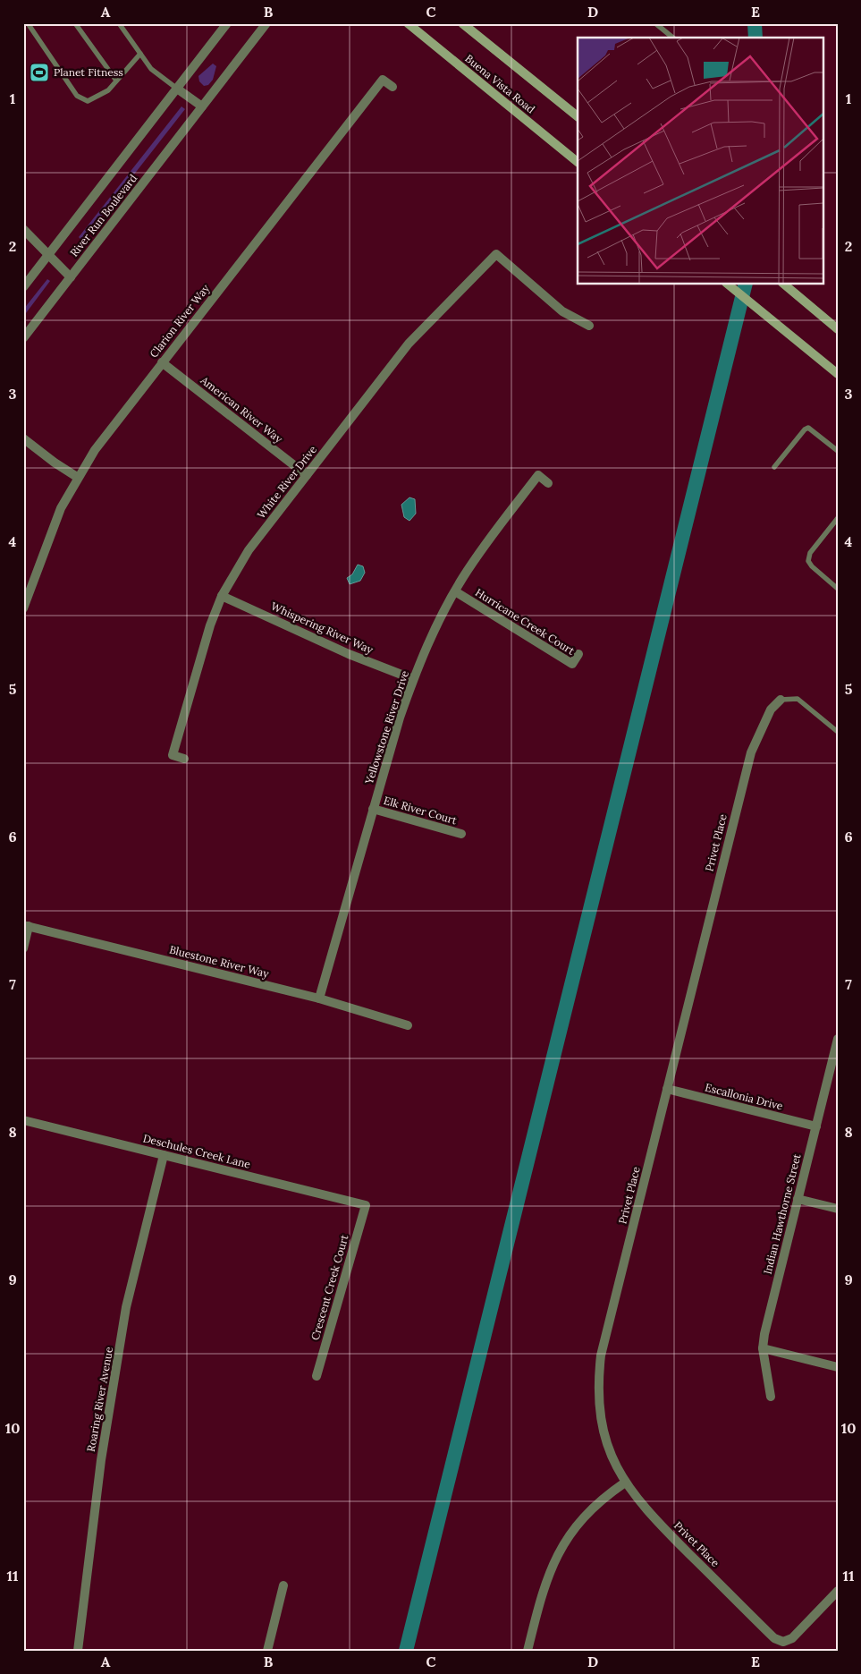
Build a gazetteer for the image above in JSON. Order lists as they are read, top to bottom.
{
  "streets": {
    "main road": ["Buena Vista Road"],
    "street": [
      "River Run Boulevard",
      "Clarion River Way",
      "American River Way",
      "White River Drive",
      "Hurricane Creek Court",
      "Whispering River Way",
      "Yellowstone River Drive",
      "Elk River Court",
      "Privet Place",
      "Bluestone River Way",
      "Escallonia Drive",
      "Deschules Creek Lane",
      "Indian Hawthorne Street",
      "Crescent Creek Court",
      "Roaring River Avenue"
    ]
  },
  "crossings": [
    ["Clarion River Way", "American River Way"],
    ["American River Way", "White River Drive"],
    ["White River Drive", "Whispering River Way"],
    ["Hurricane Creek Court", "Yellowstone River Drive"],
    ["Whispering River Way", "Yellowstone River Drive"],
    ["Yellowstone River Drive", "Elk River Court"],
    ["Yellowstone River Drive", "Bluestone River Way"],
    ["Privet Place", "Escallonia Drive"],
    ["Escallonia Drive", "Indian Hawthorne Street"],
    ["Deschules Creek Lane", "Crescent Creek Court"],
    ["Deschules Creek Lane", "Roaring River Avenue"]
  ],
  "places": {
    "sports": ["Planet Fitness"]
  },
  "grid": {
    "columns": [
      "A",
      "B",
      "C",
      "D",
      "E"
    ],
    "rows": [
      "1",
      "2",
      "3",
      "4",
      "5",
      "6",
      "7",
      "8",
      "9",
      "10",
      "11"
    ]
  }
}
